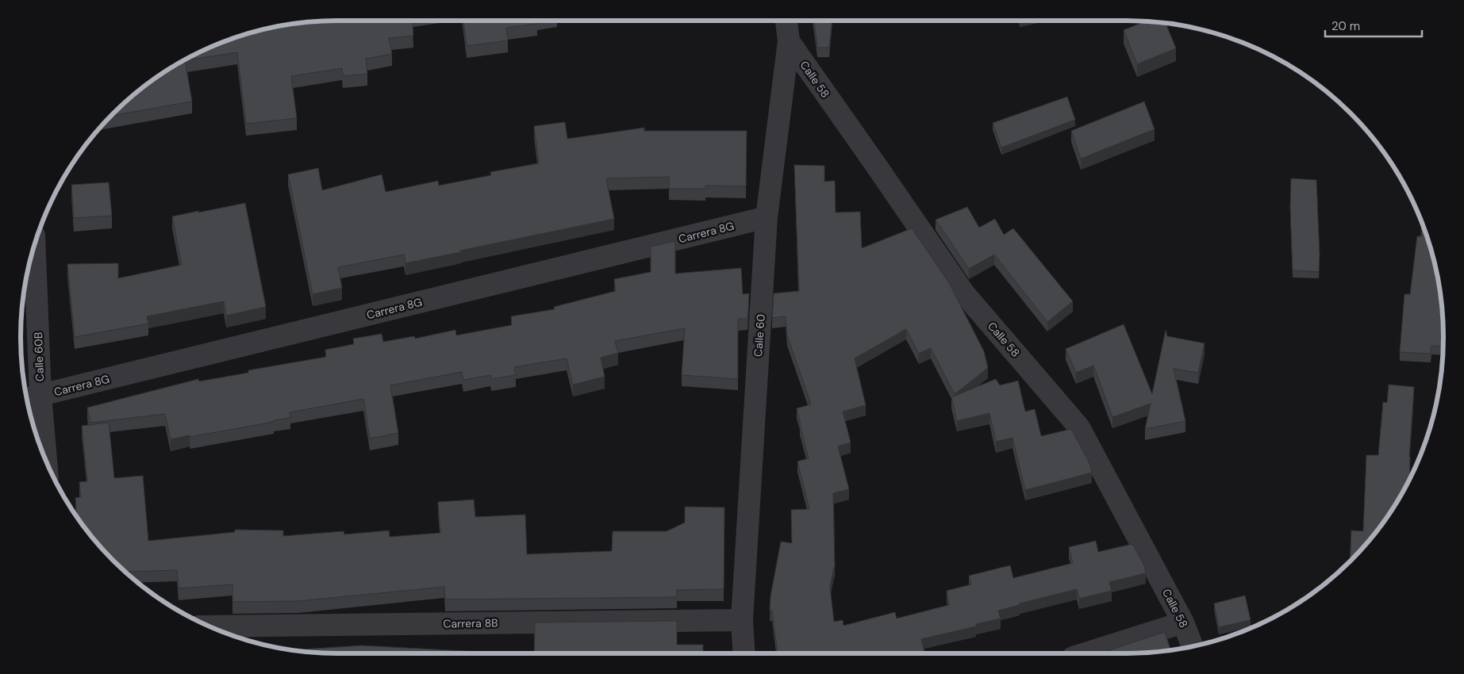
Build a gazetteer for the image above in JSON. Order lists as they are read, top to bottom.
{
  "streets": {
    "street": [
      "Calle 58",
      "Carrera 8G",
      "Calle 60",
      "Calle 60B",
      "Carrera 8B"
    ]
  },
  "crossings": [
    ["Calle 58", "Calle 60"],
    ["Carrera 8G", "Calle 60"],
    ["Carrera 8G", "Calle 60B"],
    ["Calle 60", "Carrera 8B"]
  ],
  "scale_bar": "20 m"
}
